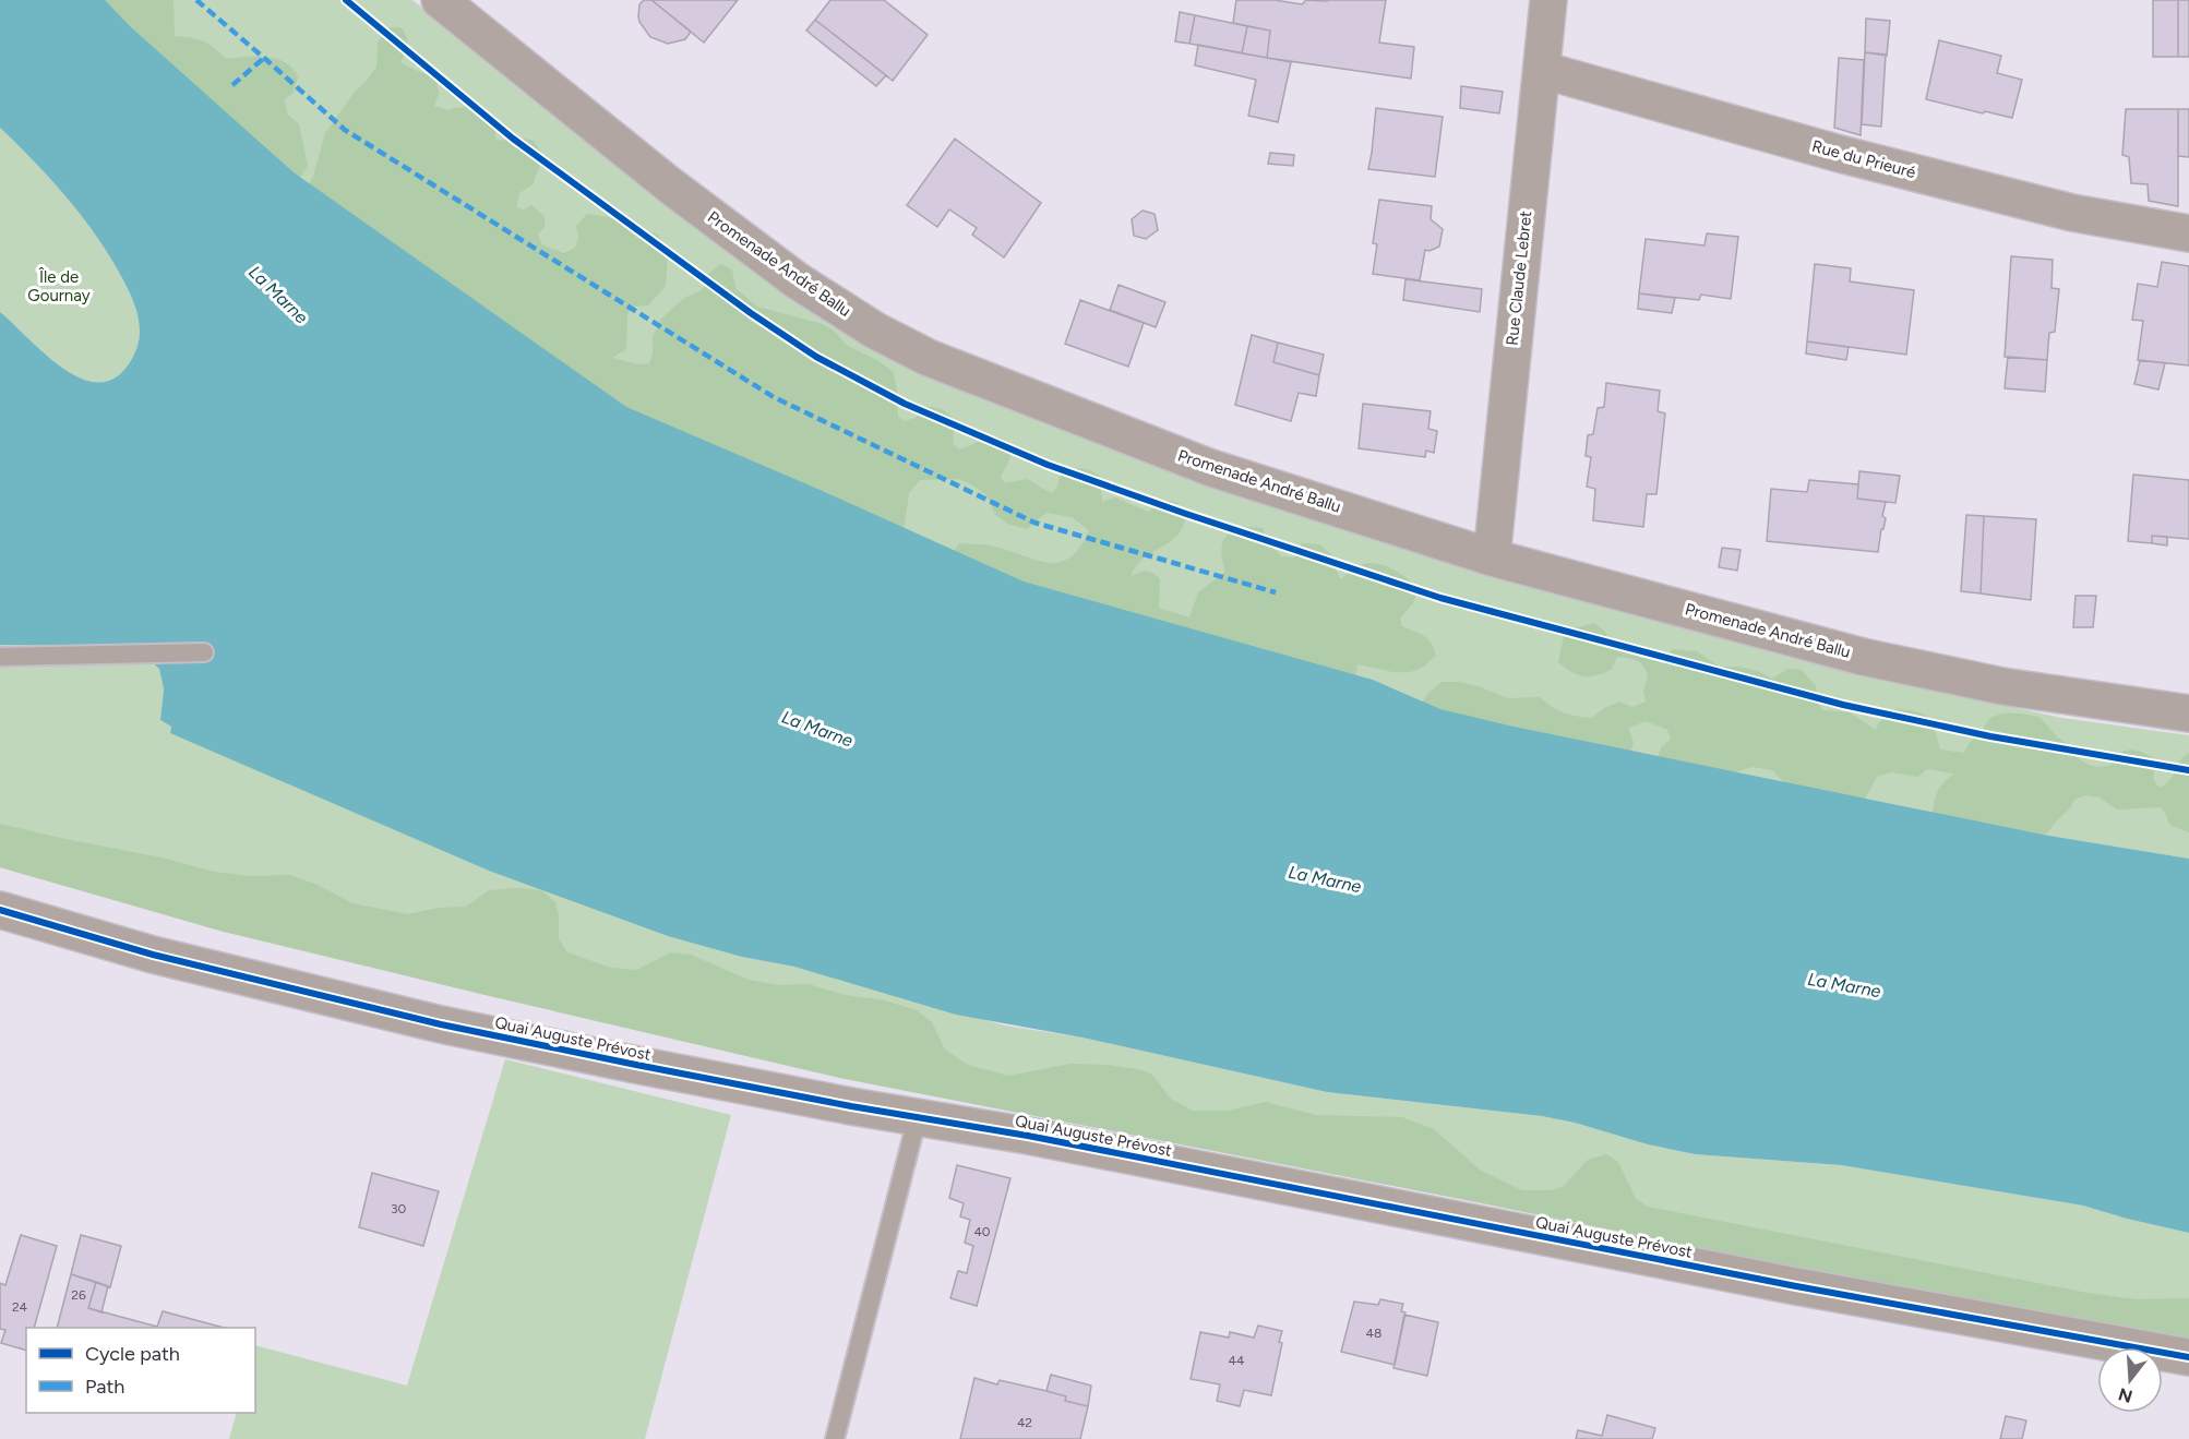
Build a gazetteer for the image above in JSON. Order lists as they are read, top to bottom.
{
  "streets": {
    "street": [
      "Rue du Prieuré",
      "Promenade André Ballu",
      "Rue Claude Lebret",
      "Quai Auguste Prévost"
    ]
  },
  "crossings": [
    ["Rue du Prieuré", "Rue Claude Lebret"],
    ["Promenade André Ballu", "Rue Claude Lebret"]
  ],
  "water": ["La Marne"],
  "parks": ["Île de Gournay"],
  "house_numbers": [
    "30",
    "40",
    "26",
    "24",
    "48",
    "44",
    "42"
  ],
  "legend": ["Cycle path", "Path"],
  "north": "bottom"
}
